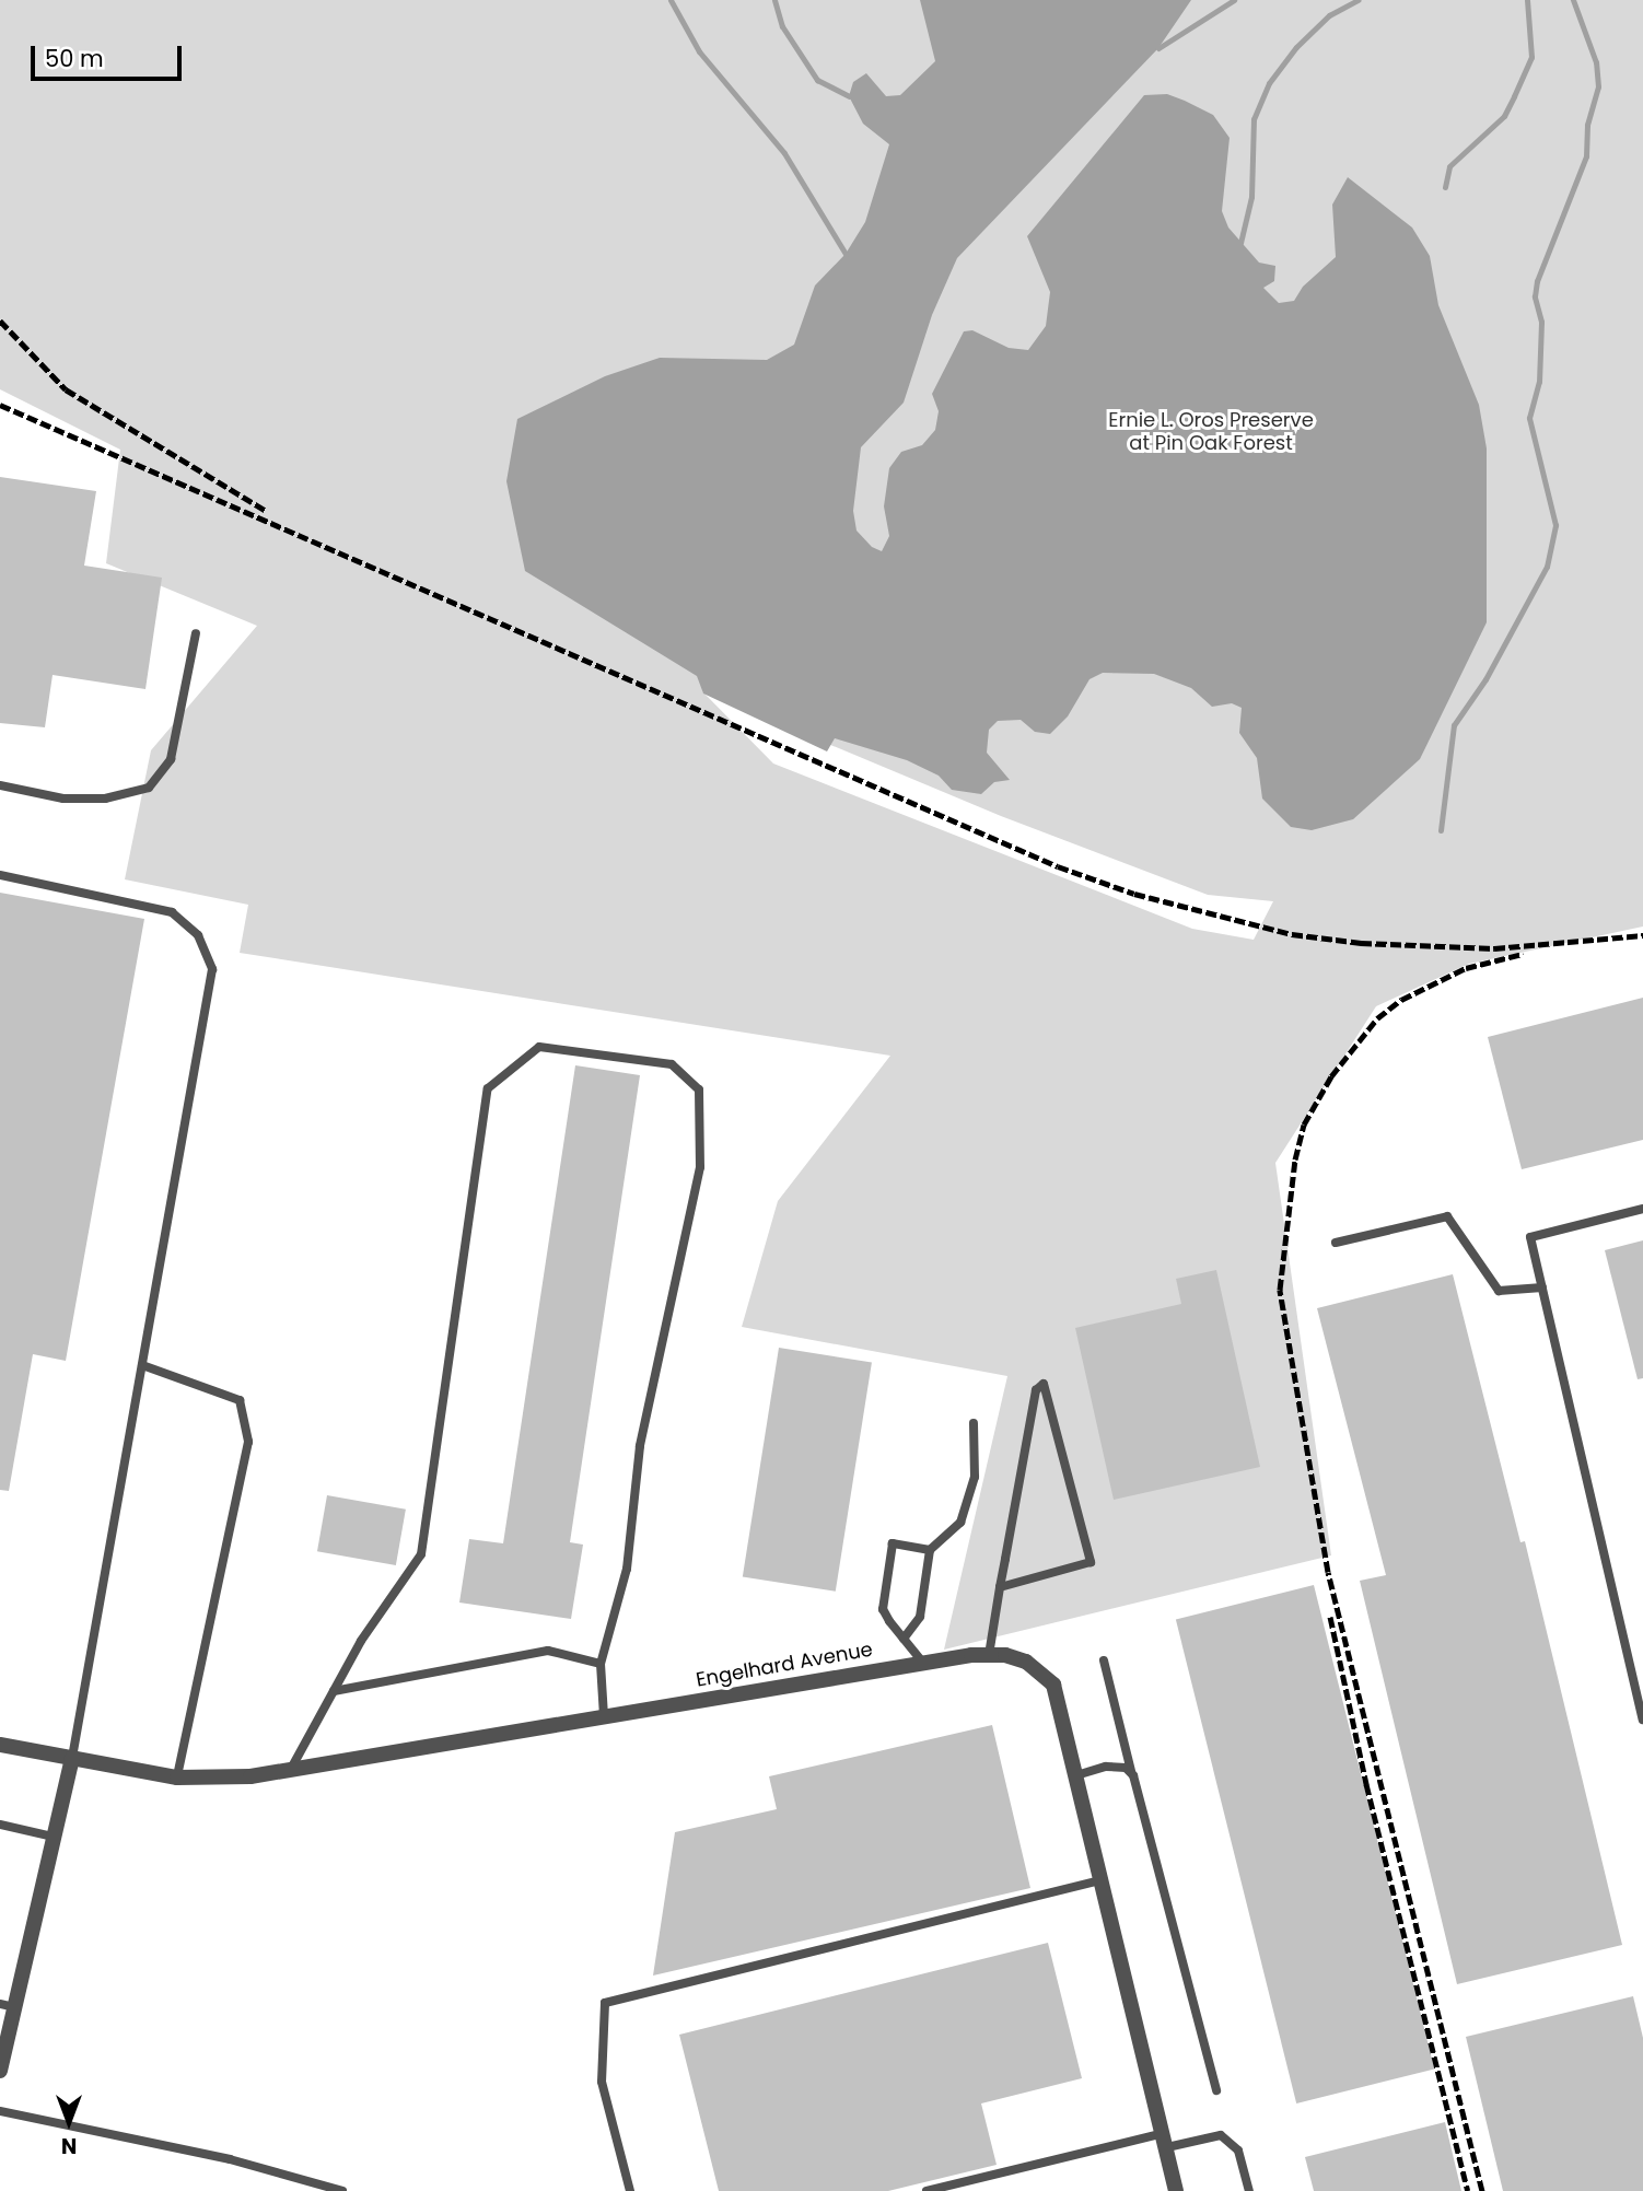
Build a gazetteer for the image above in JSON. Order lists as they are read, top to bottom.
{
  "streets": {
    "street": ["Engelhard Avenue"]
  },
  "parks": ["Ernie L. Oros Preserve at Pin Oak Forest"],
  "scale_bar": "50 m",
  "north": "bottom"
}
